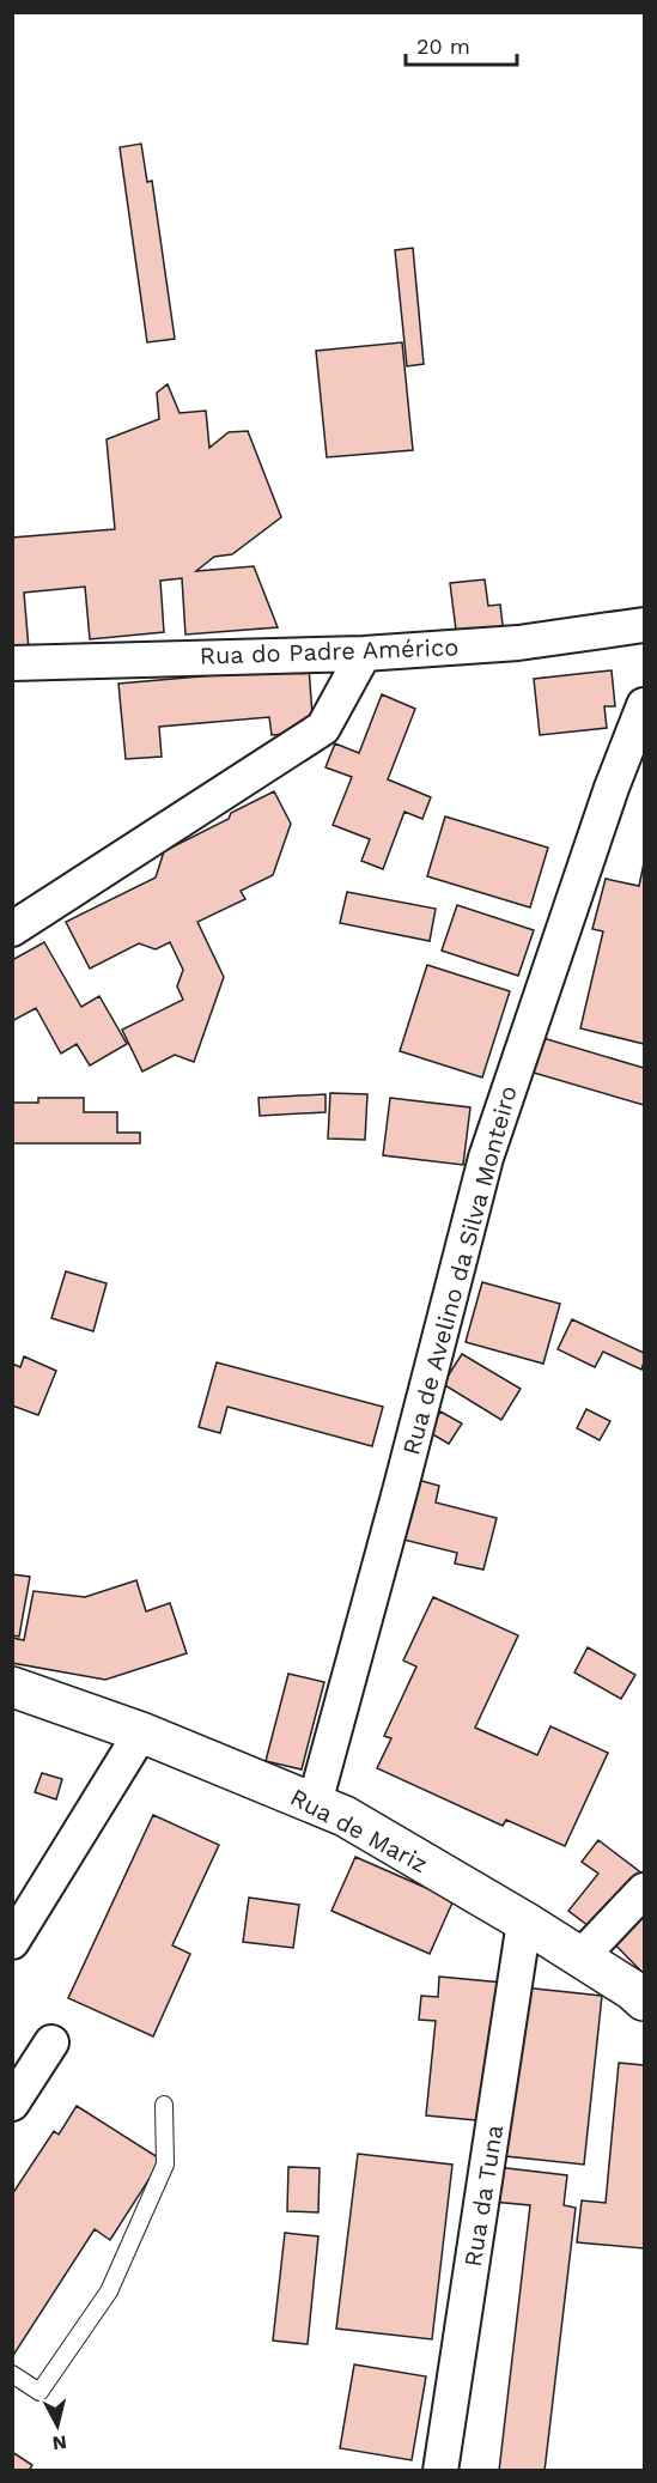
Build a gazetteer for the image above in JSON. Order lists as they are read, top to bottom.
{
  "streets": {
    "main road": ["Rua de Mariz"],
    "street": ["Rua do Padre Américo", "Rua de Avelino da Silva Monteiro", "Rua da Tuna"]
  },
  "crossings": [
    ["Rua de Avelino da Silva Monteiro", "Rua de Mariz"],
    ["Rua de Mariz", "Rua da Tuna"]
  ],
  "scale_bar": "20 m",
  "north": "bottom"
}
